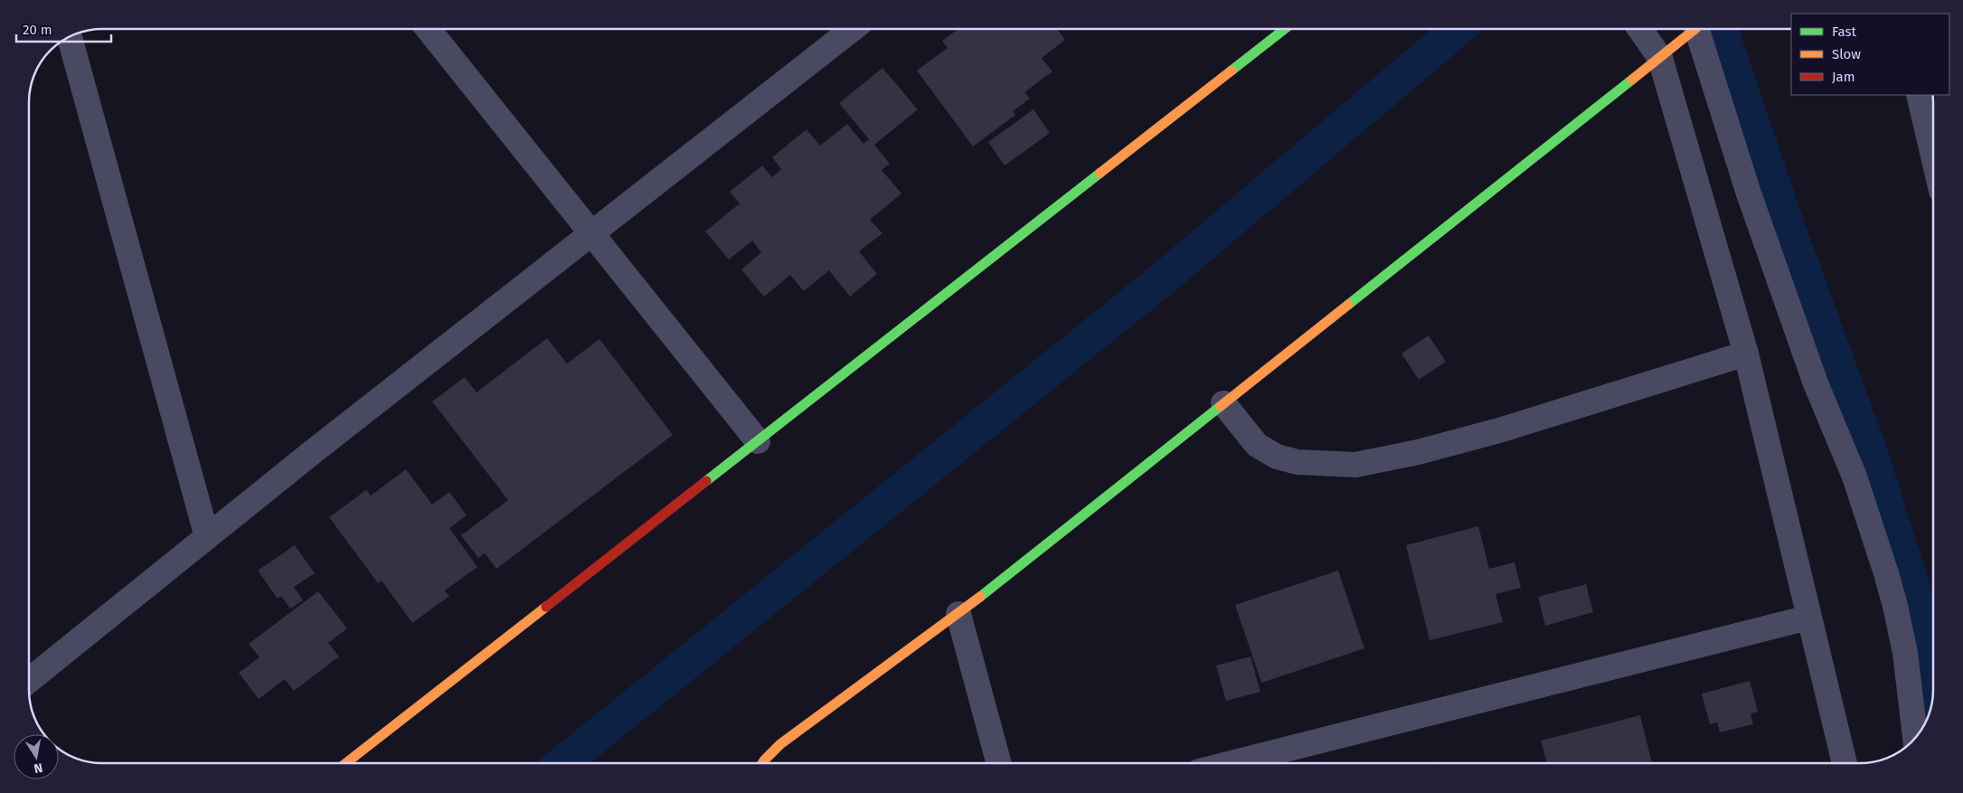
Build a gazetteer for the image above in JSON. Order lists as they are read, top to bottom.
{
  "legend": ["Fast", "Slow", "Jam"],
  "scale_bar": "20 m",
  "north": "bottom"
}
